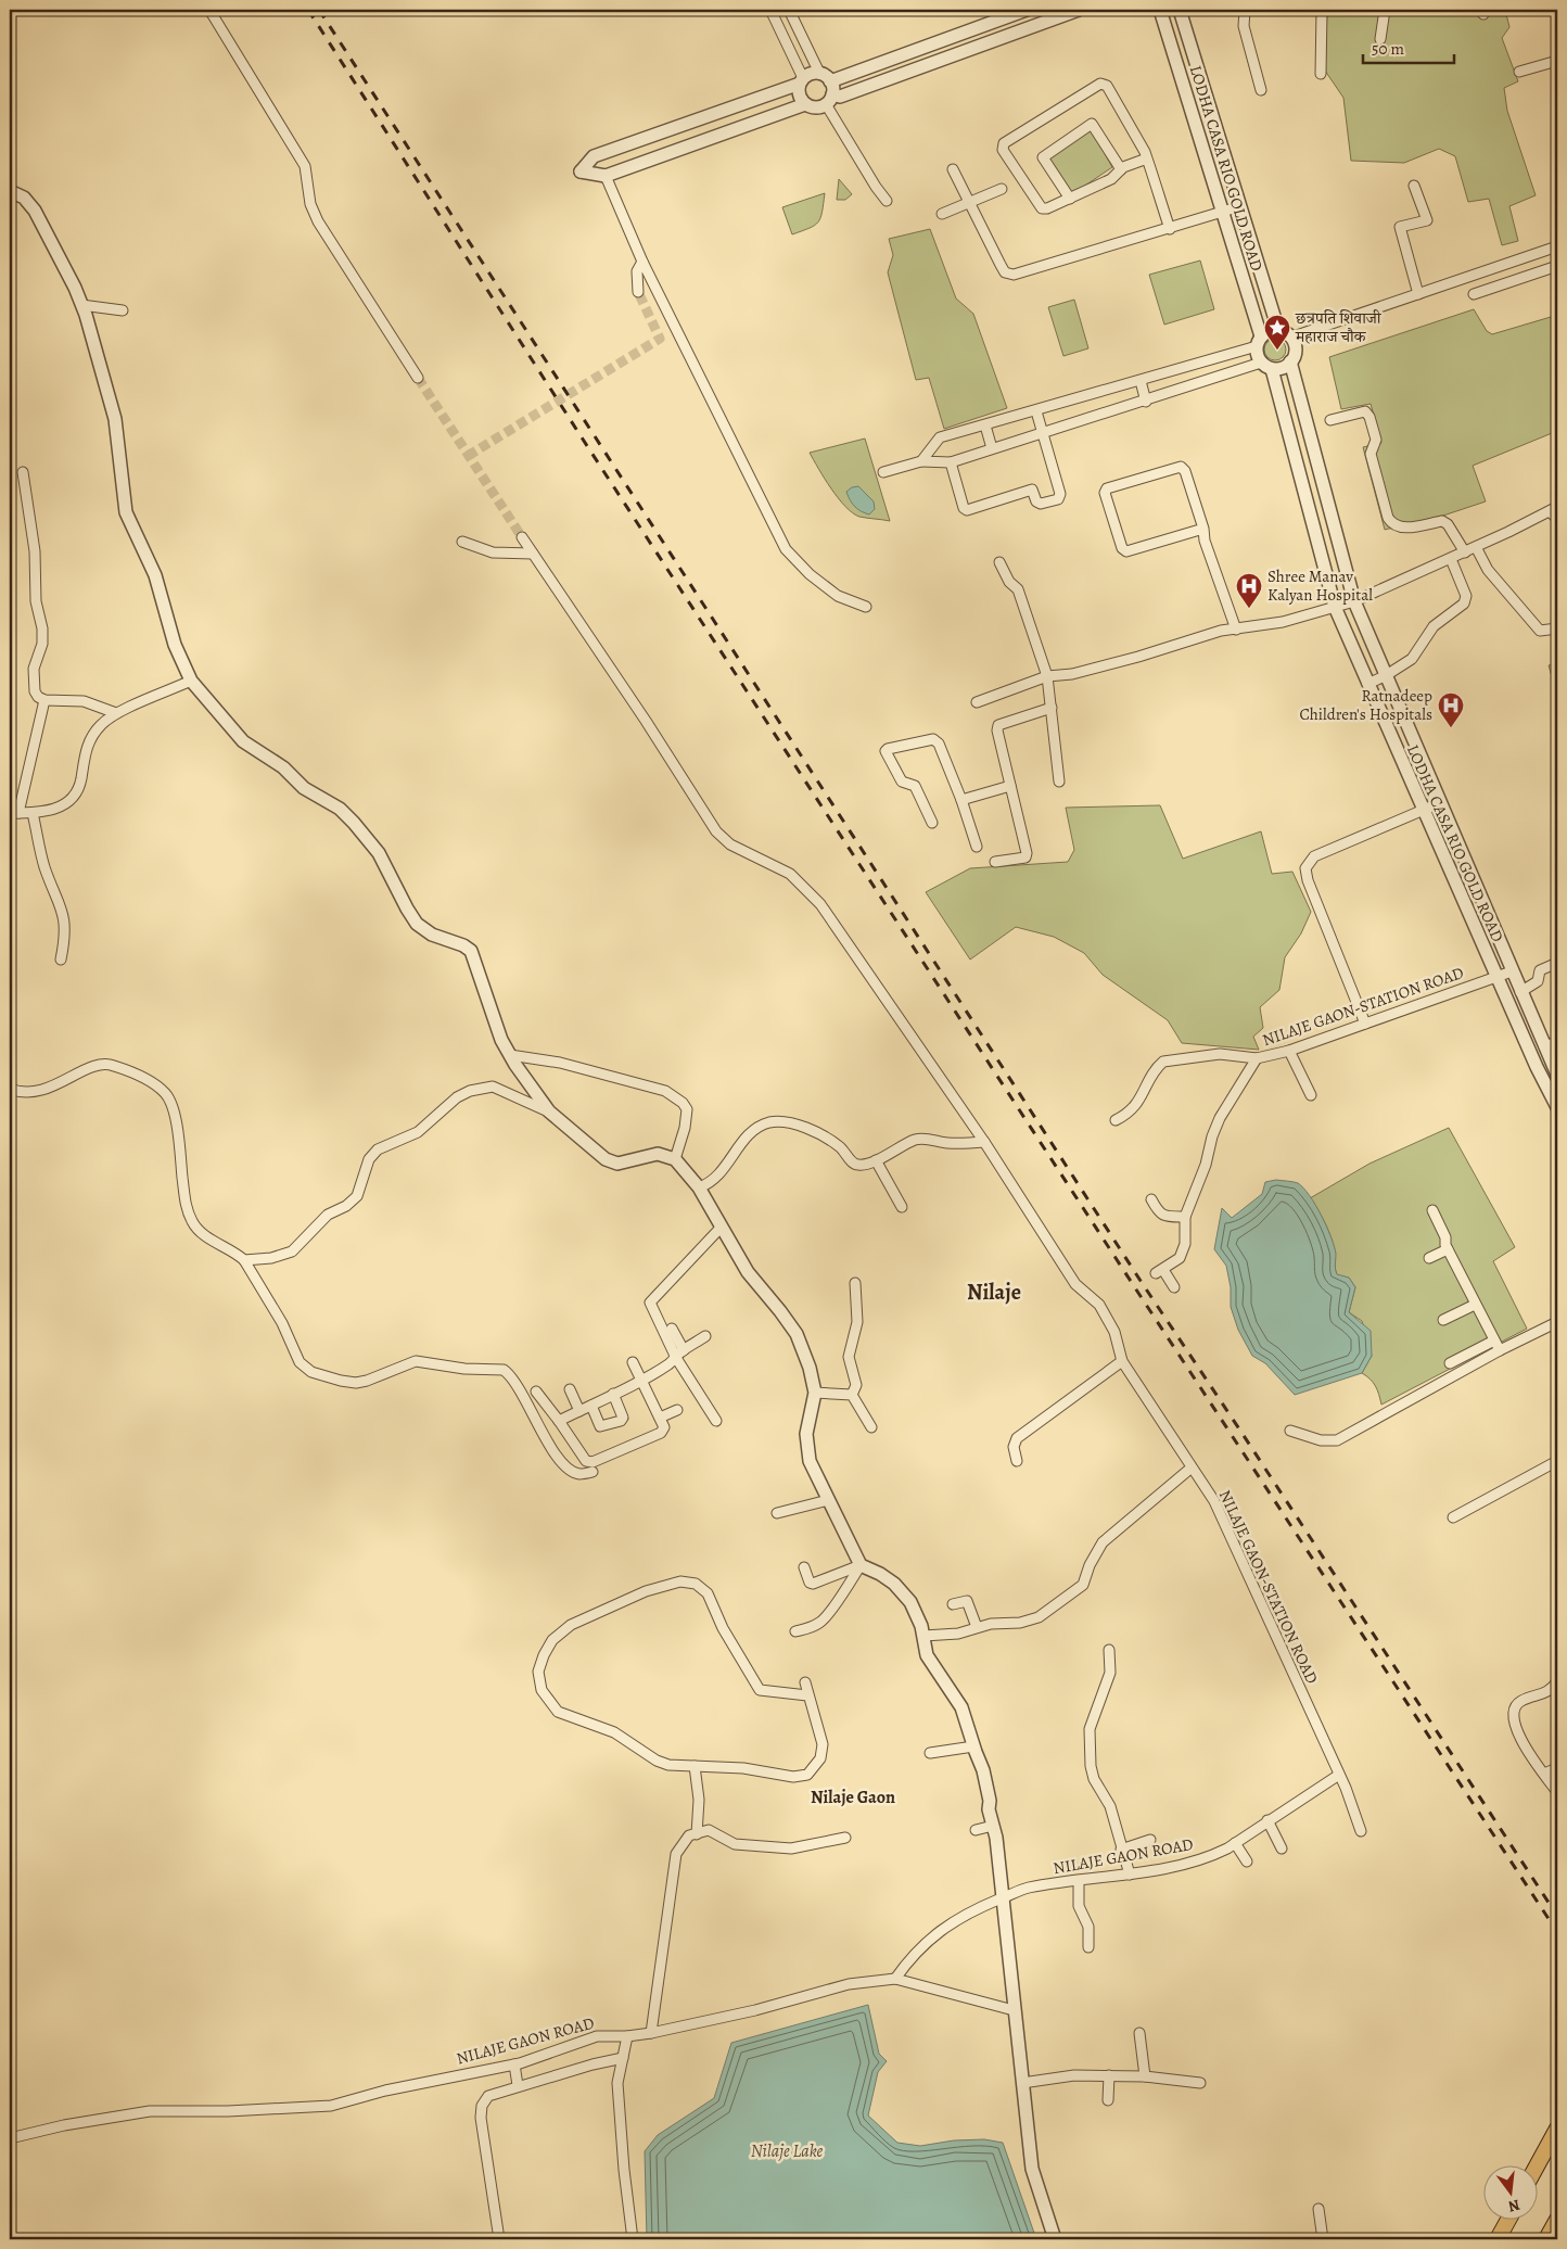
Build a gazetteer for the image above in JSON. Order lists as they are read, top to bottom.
{
  "streets": {
    "street": ["LODHA CASA RIO GOLD ROAD", "NILAJE GAON-STATION ROAD", "NILAJE GAON ROAD"]
  },
  "crossings": [
    ["LODHA CASA RIO GOLD ROAD", "NILAJE GAON-STATION ROAD"],
    ["NILAJE GAON-STATION ROAD", "NILAJE GAON ROAD"]
  ],
  "districts": ["Nilaje", "Nilaje Gaon"],
  "water": ["Nilaje Lake"],
  "places": {
    "place": ["छत्रपति शिवाजी महाराज चौक"],
    "hospital": ["Shree Manav Kalyan Hospital", "Ratnadeep Children's Hospitals"]
  },
  "scale_bar": "50 m",
  "north": "bottom"
}
